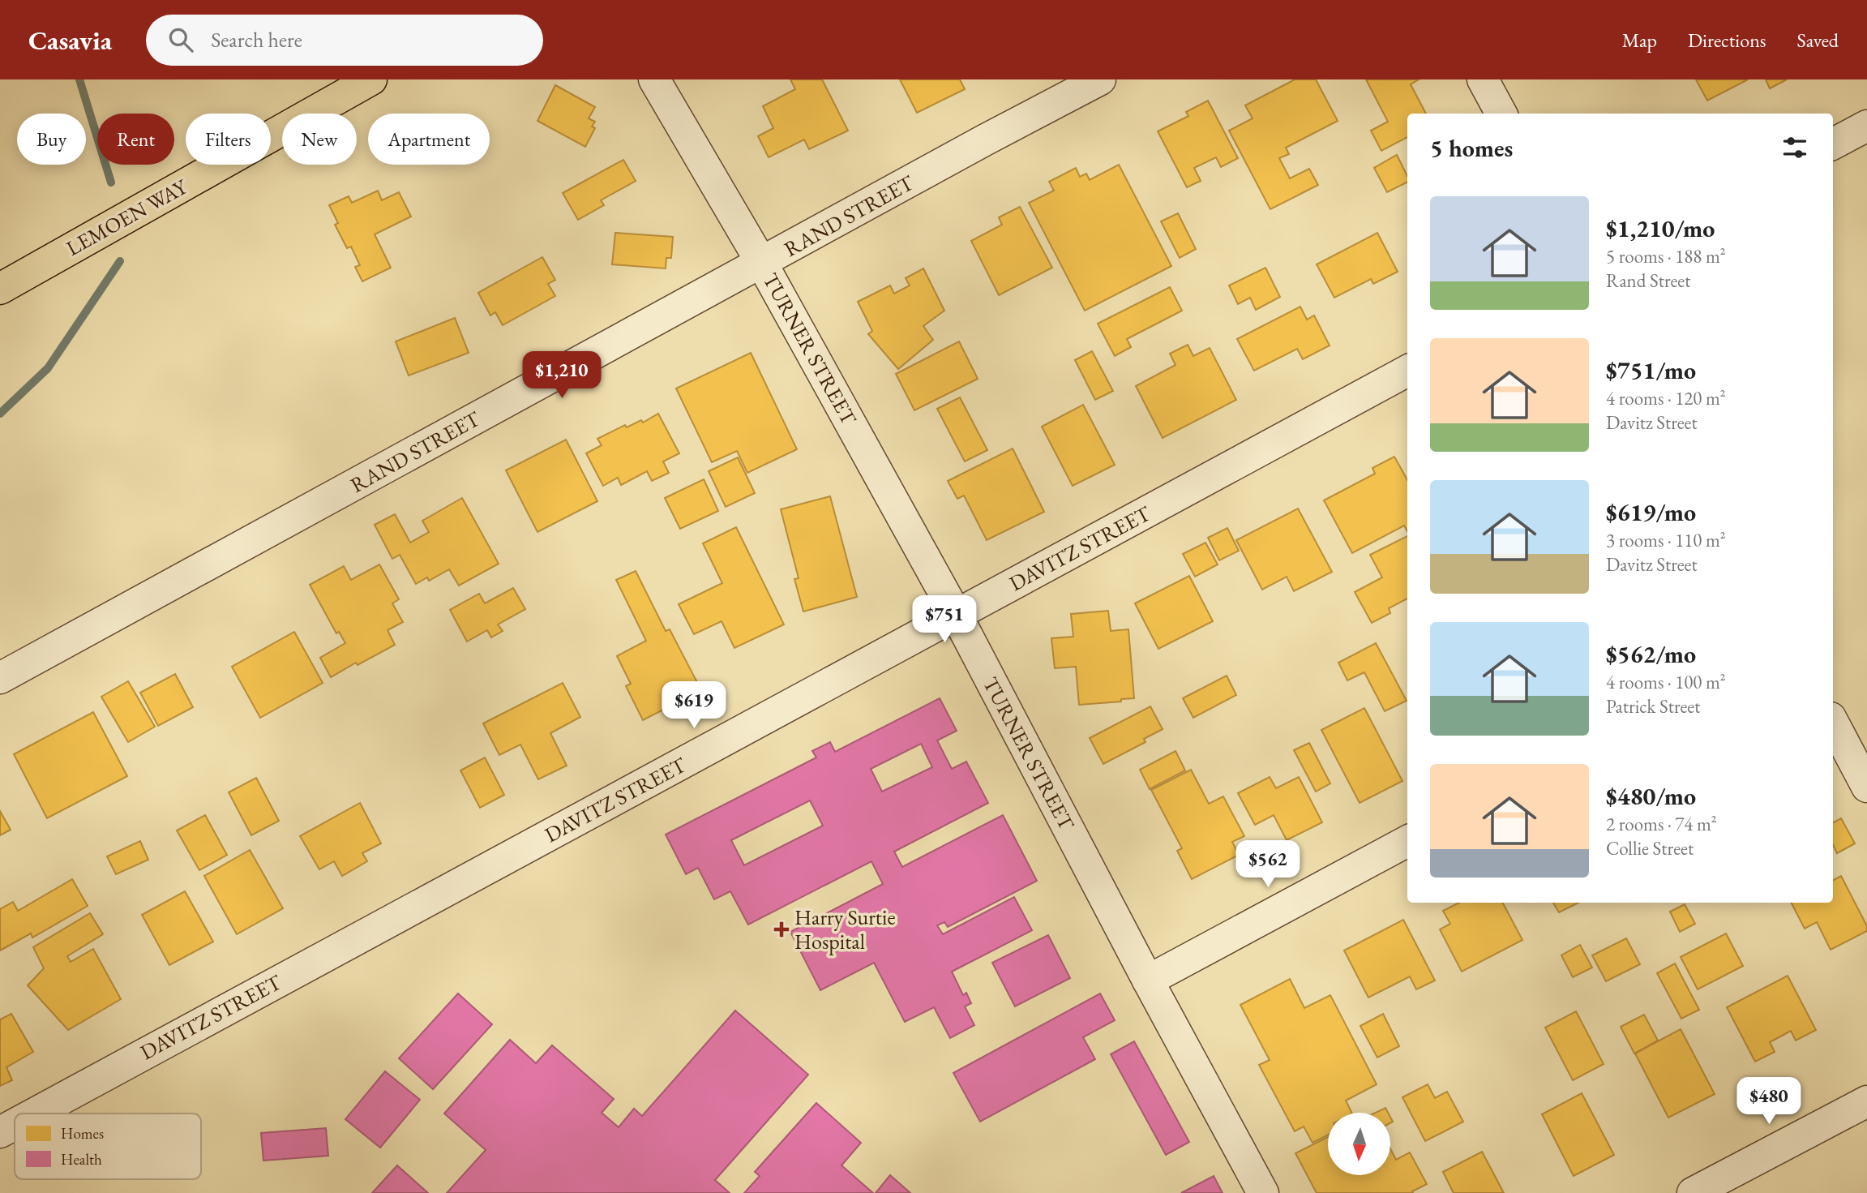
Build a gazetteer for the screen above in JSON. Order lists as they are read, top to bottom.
{
  "streets": {
    "highway": ["LEMOEN WAY"],
    "street": ["RAND STREET", "TURNER STREET", "DAVITZ STREET"]
  },
  "crossings": [
    ["RAND STREET", "TURNER STREET"],
    ["TURNER STREET", "DAVITZ STREET"]
  ],
  "places": {
    "health": ["Harry Surtie Hospital"]
  },
  "legend": ["Homes", "Health"],
  "north": "bottom",
  "page": {
    "header": "Casavia",
    "search": "Search here",
    "nav": ["Map", "Directions", "Saved"],
    "chip": [
      "Buy",
      "Rent",
      "Filters",
      "New",
      "Apartment"
    ],
    "heading": "5 homes",
    "list": [
      {
        "name": "$1,210/mo",
        "note": "5 rooms · 188 m² · Rand Street"
      },
      {
        "name": "$751/mo",
        "note": "4 rooms · 120 m² · Davitz Street"
      },
      {
        "name": "$619/mo",
        "note": "3 rooms · 110 m² · Davitz Street"
      },
      {
        "name": "$562/mo",
        "note": "4 rooms · 100 m² · Patrick Street"
      },
      {
        "name": "$480/mo",
        "note": "2 rooms · 74 m² · Collie Street"
      }
    ],
    "price": [
      "$1,210",
      "$751",
      "$619",
      "$562",
      "$480"
    ]
  }
}
